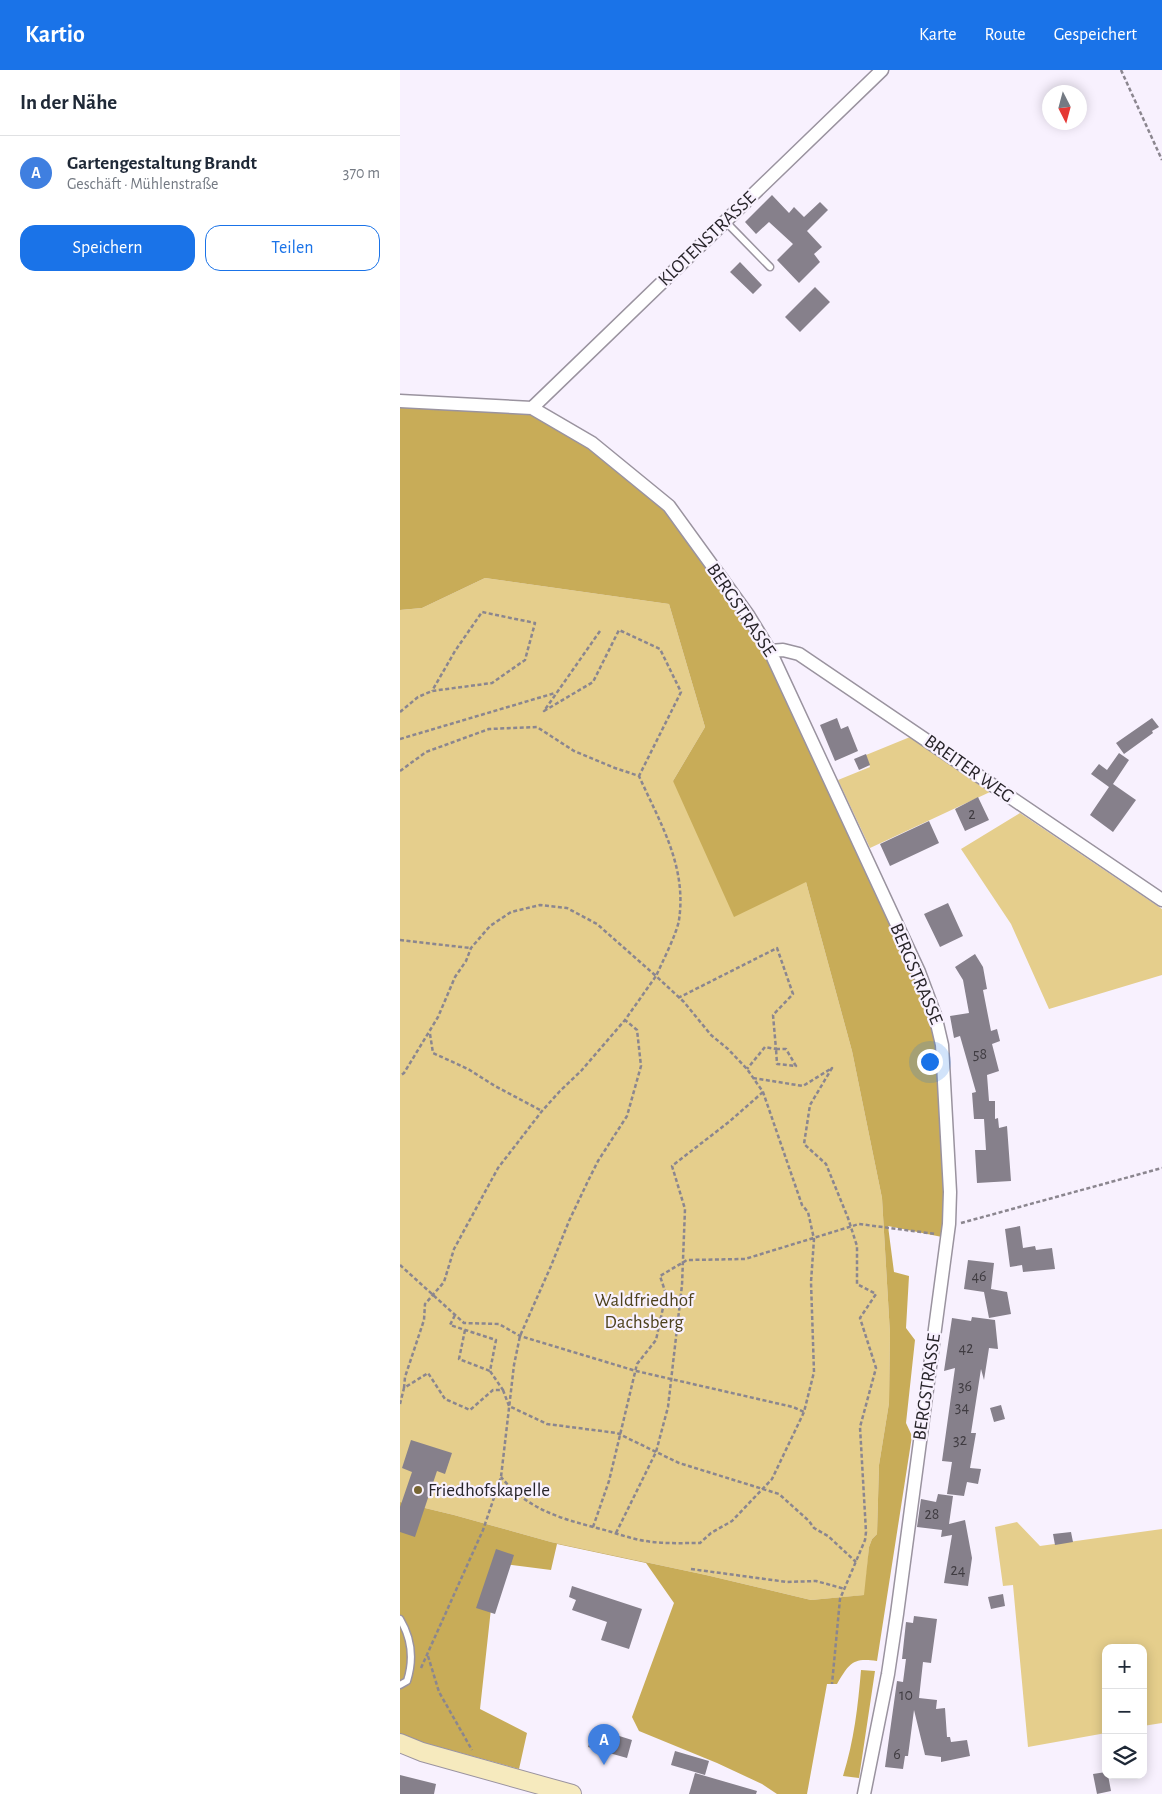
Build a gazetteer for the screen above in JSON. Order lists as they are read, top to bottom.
{
  "streets": {
    "street": ["KLOTENSTRASSE", "BERGSTRASSE", "BREITER WEG"]
  },
  "crossings": [
    ["KLOTENSTRASSE", "BERGSTRASSE"],
    ["BERGSTRASSE", "BREITER WEG"]
  ],
  "parks": ["Waldfriedhof Dachsberg"],
  "places": ["Friedhofskapelle"],
  "house_numbers": [
    "2",
    "58",
    "46",
    "42",
    "36",
    "34",
    "32",
    "28",
    "24",
    "10",
    "6"
  ],
  "north": "bottom",
  "page": {
    "header": "Kartio",
    "nav": ["Karte", "Route", "Gespeichert"],
    "heading": "In der Nähe",
    "list": [
      {
        "mark": "A",
        "name": "Gartengestaltung Brandt",
        "note": "Geschäft · Mühlenstraße",
        "value": "370 m"
      }
    ],
    "buttons": ["Speichern", "Teilen"],
    "map_buttons": ["+", "−"],
    "pins": "A"
  }
}
